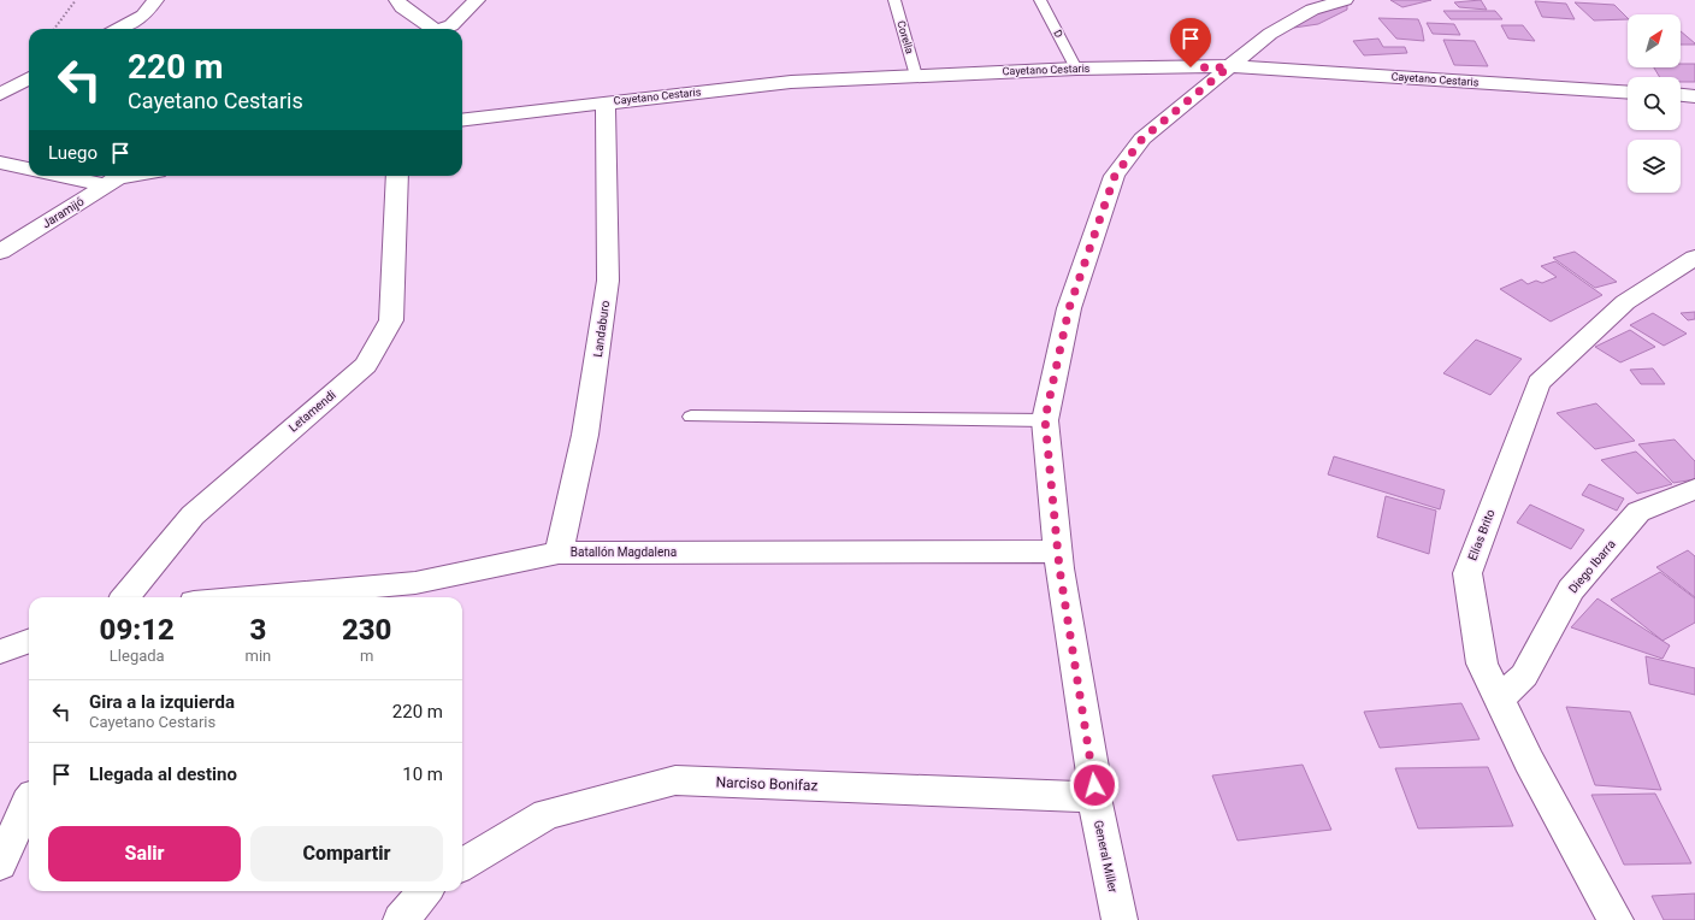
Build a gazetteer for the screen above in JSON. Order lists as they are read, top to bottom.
{
  "streets": {
    "street": [
      "Cayetano Cestaris",
      "Jaramijó",
      "Landaburo",
      "Letamendi",
      "Elías Brito",
      "Batallón Magdalena",
      "Diego Ibarra",
      "Narciso Bonifaz",
      "General Miller"
    ],
    "lane": ["D", "Corella"]
  },
  "crossings": [
    ["D", "Cayetano Cestaris"],
    ["Corella", "Cayetano Cestaris"],
    ["Cayetano Cestaris", "Landaburo"],
    ["Cayetano Cestaris", "General Miller"],
    ["Landaburo", "Batallón Magdalena"],
    ["Elías Brito", "Diego Ibarra"],
    ["Batallón Magdalena", "General Miller"],
    ["Narciso Bonifaz", "General Miller"]
  ],
  "north": "top right",
  "page": {
    "turn": ["220 m", "Cayetano Cestaris"],
    "then": "Luego",
    "eta": [
      "09:12",
      "Llegada",
      "3",
      "min",
      "230",
      "m"
    ],
    "list": [
      {
        "name": "Gira a la izquierda",
        "note": "Cayetano Cestaris",
        "value": "220 m"
      },
      {
        "name": "Llegada al destino",
        "value": "10 m"
      }
    ],
    "buttons": ["Salir", "Compartir"]
  }
}
